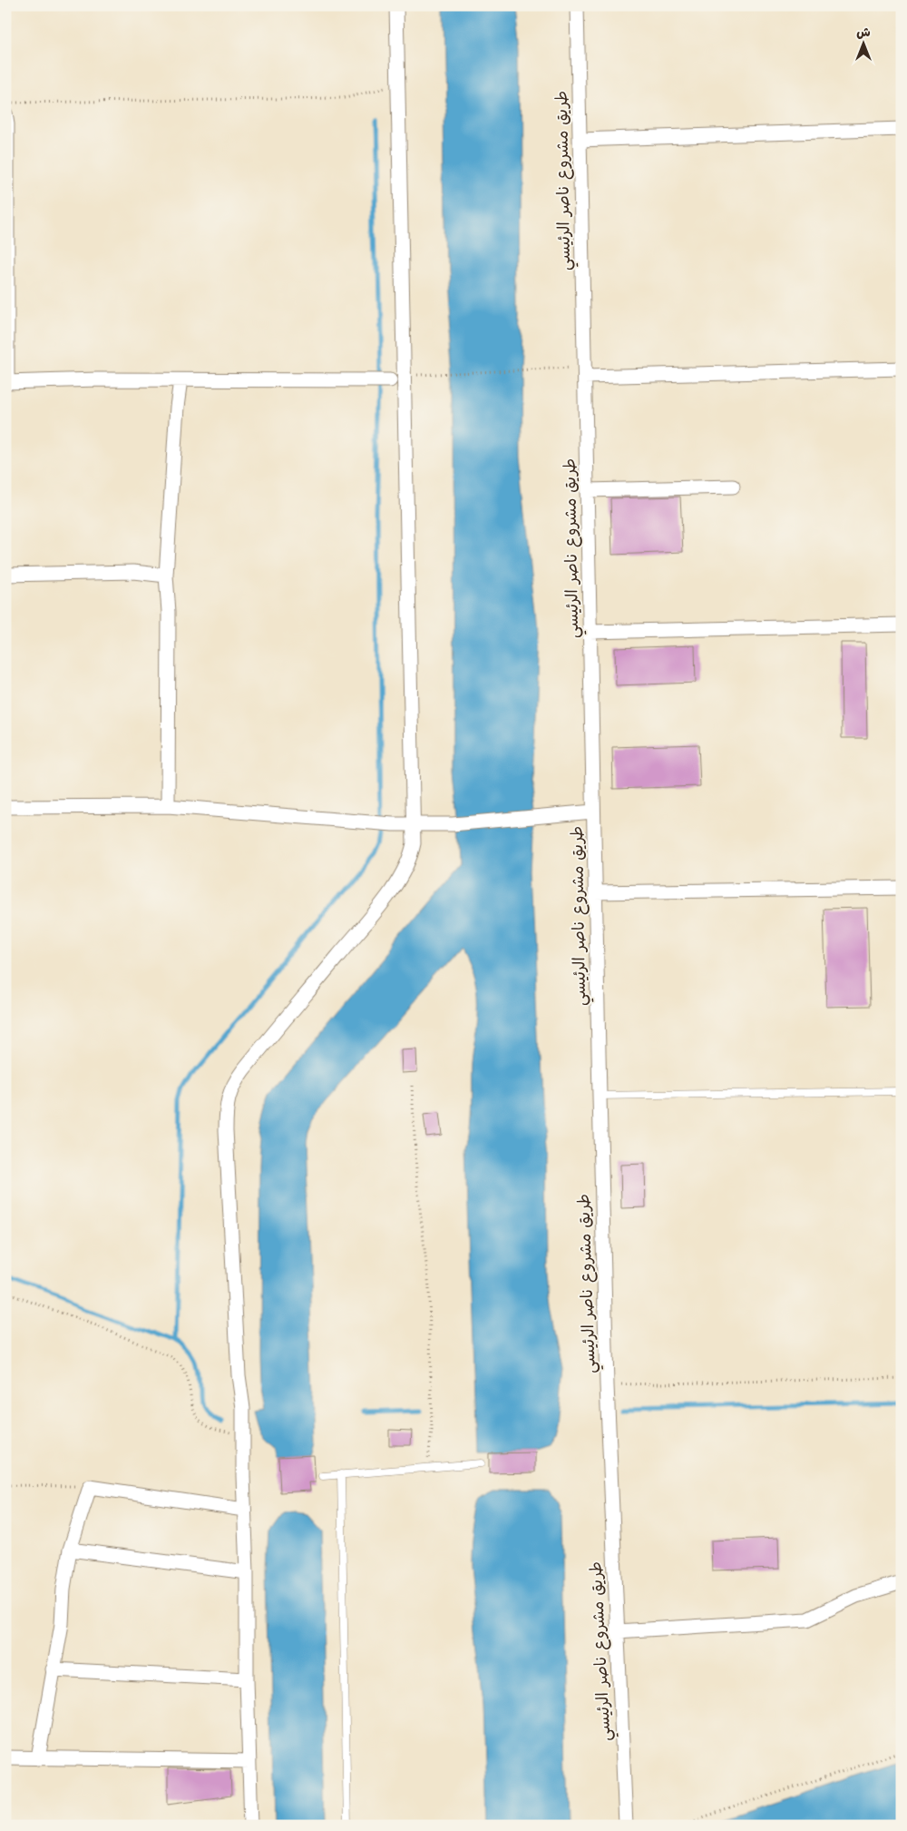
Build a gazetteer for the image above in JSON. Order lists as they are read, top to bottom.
{
  "streets": {
    "street": ["طريق مشروع ناصر الرئيسي"]
  },
  "north": "top"
}
